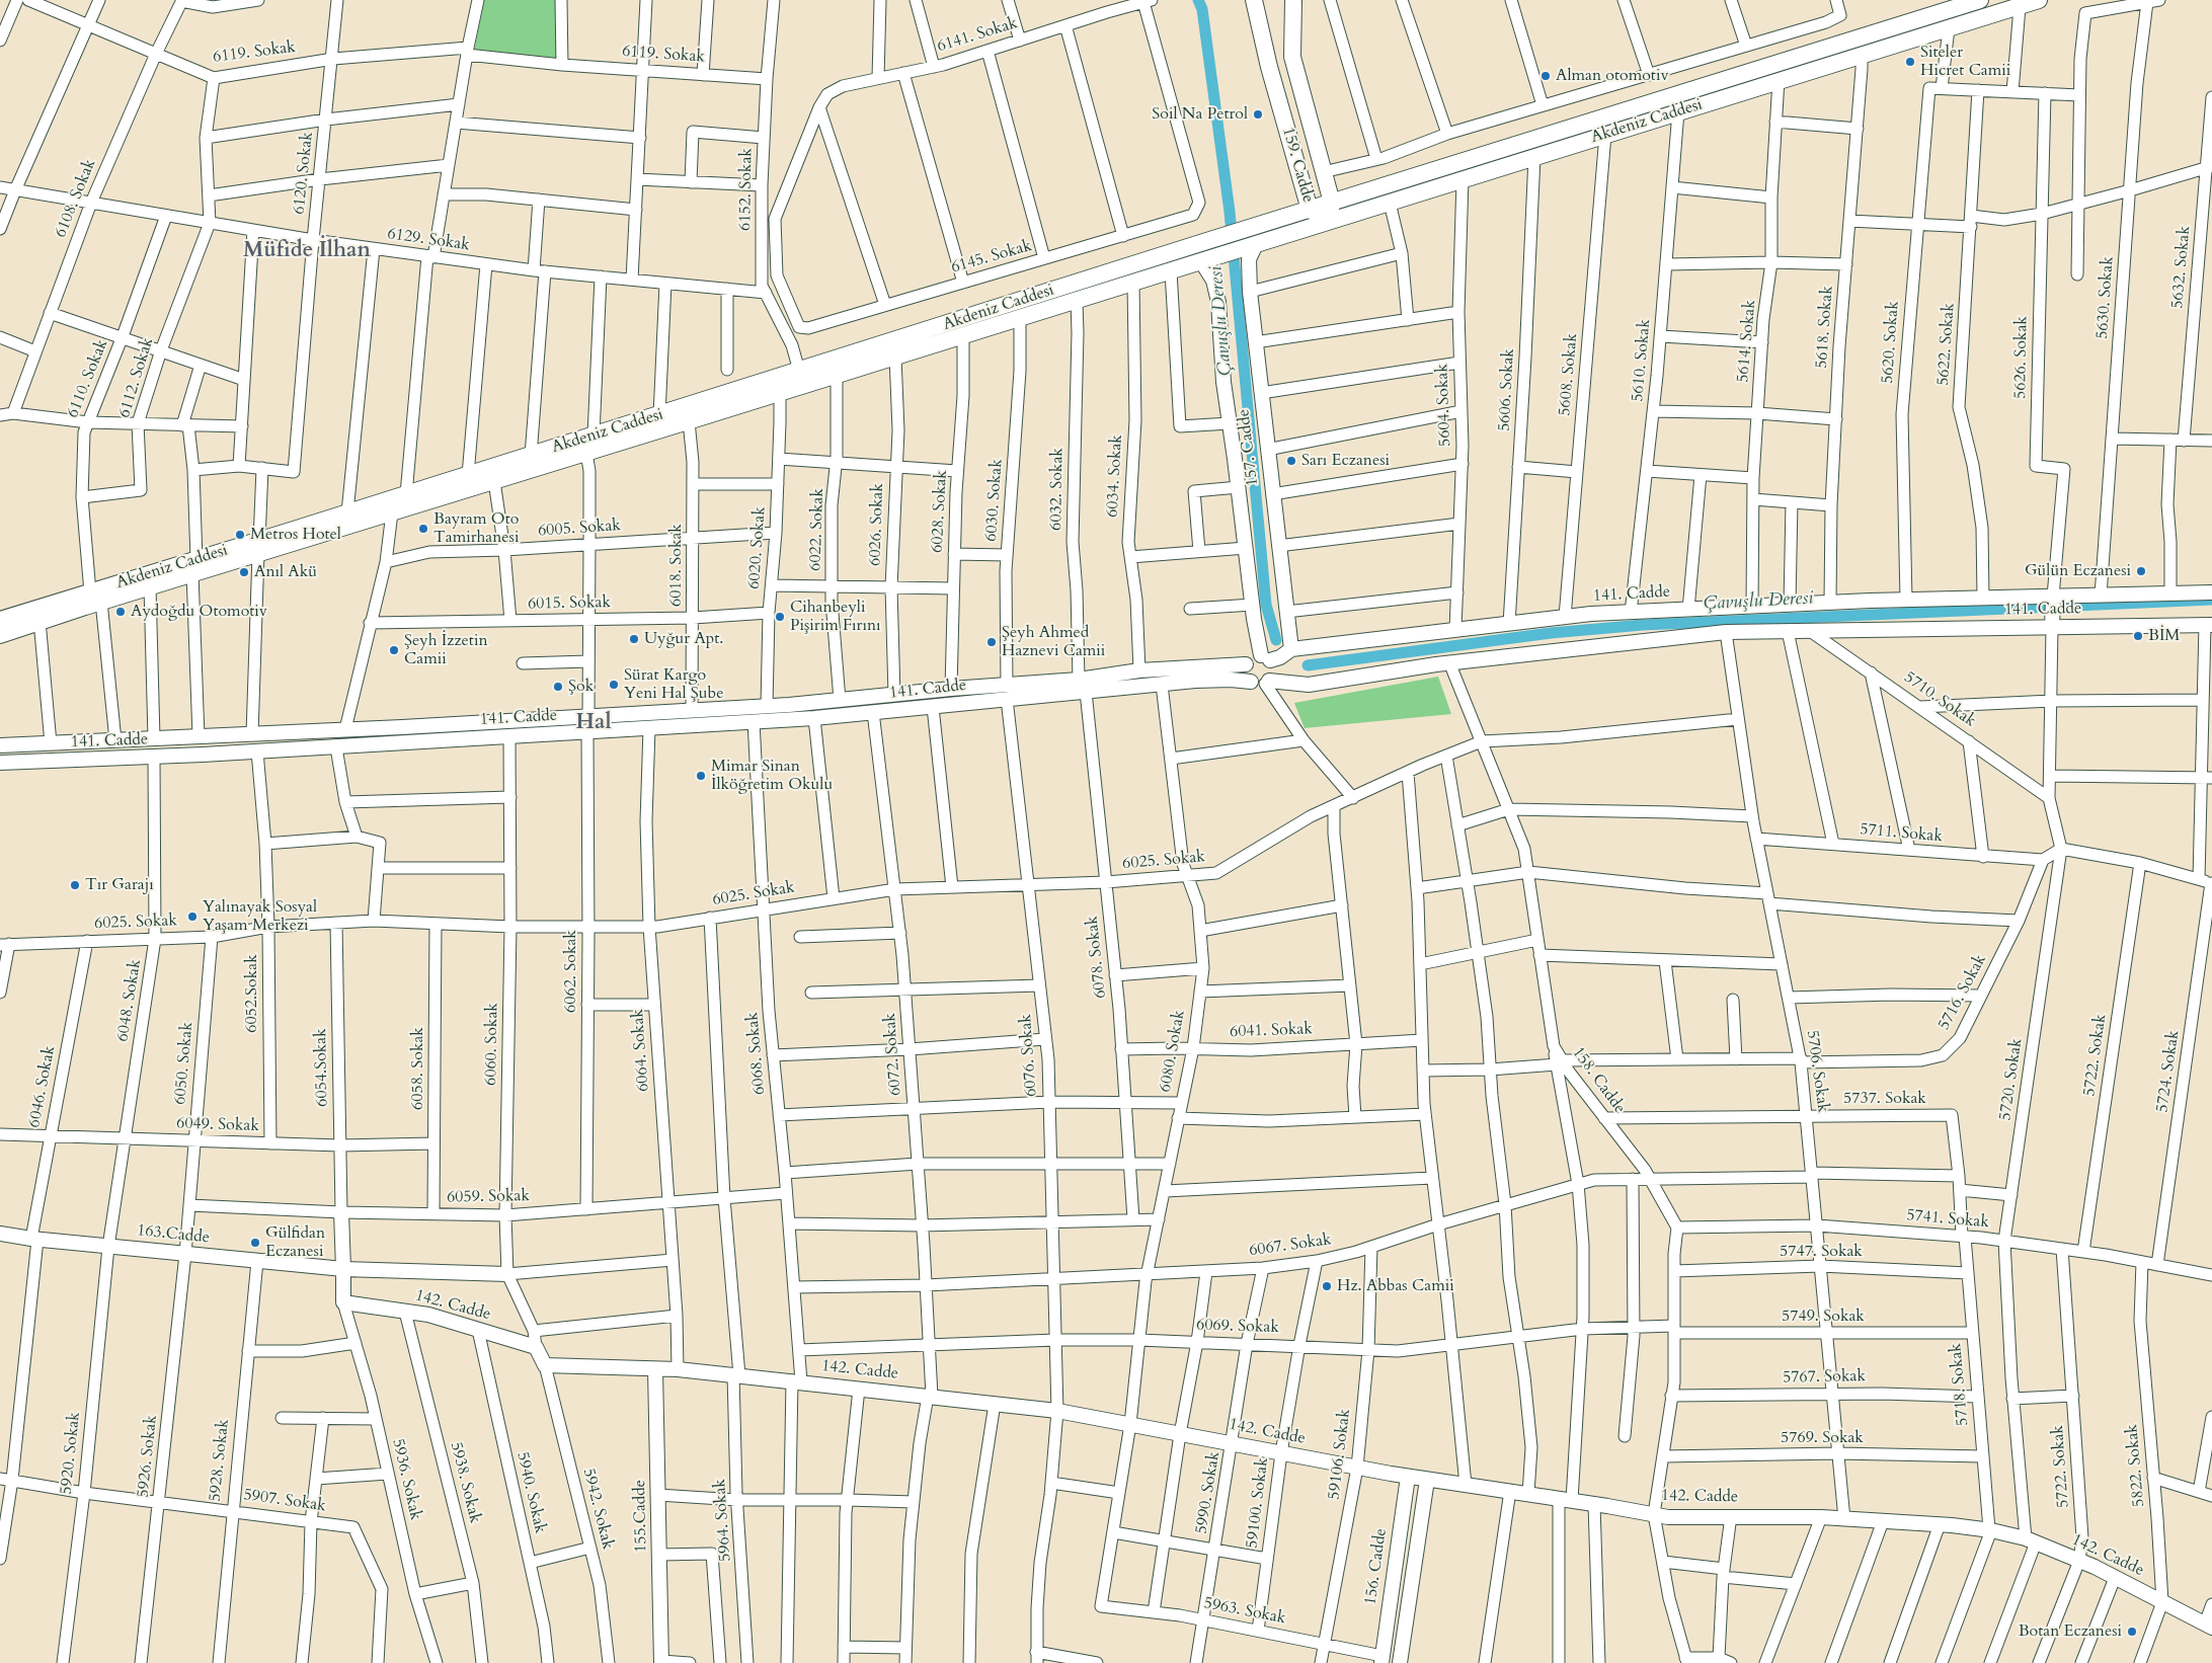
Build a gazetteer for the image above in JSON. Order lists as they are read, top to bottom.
{
  "streets": {
    "main road": ["Akdeniz Caddesi", "159. Cadde"],
    "street": [
      "6141. Sokak",
      "6119. Sokak",
      "6120. Sokak",
      "6152. Sokak",
      "6108. Sokak",
      "6129. Sokak",
      "6145. Sokak",
      "5632. Sokak",
      "5630. Sokak",
      "5618. Sokak",
      "5614. Sokak",
      "5620. Sokak",
      "5622. Sokak",
      "5626. Sokak",
      "5610. Sokak",
      "5608. Sokak",
      "6112. Sokak",
      "6110. Sokak",
      "5606. Sokak",
      "5604. Sokak",
      "157. Cadde",
      "6034. Sokak",
      "6032. Sokak",
      "6030. Sokak",
      "6028. Sokak",
      "6026. Sokak",
      "6005. Sokak",
      "6022. Sokak",
      "6020. Sokak",
      "6018. Sokak",
      "141. Cadde",
      "6015. Sokak",
      "5710. Sokak",
      "5711. Sokak",
      "6025. Sokak",
      "6078. Sokak",
      "6062. Sokak",
      "5716. Sokak",
      "6052.Sokak",
      "6048. Sokak",
      "6041. Sokak",
      "6060. Sokak",
      "6064. Sokak",
      "6080. Sokak",
      "6068. Sokak",
      "6072. Sokak",
      "6076. Sokak",
      "5722. Sokak",
      "6050. Sokak",
      "6054.Sokak",
      "6058. Sokak",
      "5706. Sokak",
      "5724. Sokak",
      "5720. Sokak",
      "158. Cadde",
      "6046. Sokak",
      "5737. Sokak",
      "6049. Sokak",
      "6059. Sokak",
      "5741. Sokak",
      "163.Cadde",
      "6067. Sokak",
      "5747. Sokak",
      "142. Cadde",
      "5749. Sokak",
      "6069. Sokak",
      "5767. Sokak",
      "5718. Sokak",
      "5769. Sokak",
      "5920. Sokak",
      "59106. Sokak",
      "5926. Sokak",
      "5928. Sokak",
      "5822. Sokak",
      "5936. Sokak",
      "5938. Sokak",
      "5940. Sokak",
      "5990. Sokak",
      "5907. Sokak",
      "59100. Sokak",
      "5942. Sokak",
      "155.Cadde",
      "5964. Sokak",
      "156. Cadde",
      "5963. Sokak"
    ]
  },
  "crossings": [
    ["6141. Sokak", "6145. Sokak"],
    ["6119. Sokak", "6120. Sokak"],
    ["6119. Sokak", "6152. Sokak"],
    ["6119. Sokak", "6108. Sokak"],
    ["Akdeniz Caddesi", "159. Cadde"],
    ["Akdeniz Caddesi", "6152. Sokak"],
    ["Akdeniz Caddesi", "5618. Sokak"],
    ["Akdeniz Caddesi", "5614. Sokak"],
    ["Akdeniz Caddesi", "5610. Sokak"],
    ["Akdeniz Caddesi", "5608. Sokak"],
    ["Akdeniz Caddesi", "6110. Sokak"],
    ["Akdeniz Caddesi", "5606. Sokak"],
    ["Akdeniz Caddesi", "5604. Sokak"],
    ["Akdeniz Caddesi", "157. Cadde"],
    ["Akdeniz Caddesi", "6034. Sokak"],
    ["Akdeniz Caddesi", "6032. Sokak"],
    ["Akdeniz Caddesi", "6030. Sokak"],
    ["Akdeniz Caddesi", "6028. Sokak"],
    ["Akdeniz Caddesi", "6026. Sokak"],
    ["Akdeniz Caddesi", "6022. Sokak"],
    ["Akdeniz Caddesi", "6020. Sokak"],
    ["Akdeniz Caddesi", "6018. Sokak"],
    ["6120. Sokak", "6129. Sokak"],
    ["6152. Sokak", "6129. Sokak"],
    ["6108. Sokak", "6129. Sokak"],
    ["6129. Sokak", "6112. Sokak"],
    ["6129. Sokak", "6110. Sokak"],
    ["5630. Sokak", "141. Cadde"],
    ["5618. Sokak", "141. Cadde"],
    ["5614. Sokak", "141. Cadde"],
    ["5620. Sokak", "141. Cadde"],
    ["5622. Sokak", "141. Cadde"],
    ["5626. Sokak", "141. Cadde"],
    ["5610. Sokak", "141. Cadde"],
    ["5608. Sokak", "141. Cadde"],
    ["6112. Sokak", "6110. Sokak"],
    ["6110. Sokak", "141. Cadde"],
    ["5606. Sokak", "141. Cadde"],
    ["5604. Sokak", "141. Cadde"],
    ["157. Cadde", "141. Cadde"],
    ["6034. Sokak", "141. Cadde"],
    ["6032. Sokak", "141. Cadde"],
    ["6032. Sokak", "6078. Sokak"],
    ["6030. Sokak", "141. Cadde"],
    ["6030. Sokak", "6076. Sokak"],
    ["6028. Sokak", "141. Cadde"],
    ["6026. Sokak", "141. Cadde"],
    ["6005. Sokak", "6020. Sokak"],
    ["6005. Sokak", "6018. Sokak"],
    ["6022. Sokak", "141. Cadde"],
    ["6020. Sokak", "141. Cadde"],
    ["6020. Sokak", "6015. Sokak"],
    ["6018. Sokak", "141. Cadde"],
    ["6018. Sokak", "6015. Sokak"],
    ["141. Cadde", "5710. Sokak"],
    ["141. Cadde", "6078. Sokak"],
    ["141. Cadde", "6062. Sokak"],
    ["141. Cadde", "6052.Sokak"],
    ["141. Cadde", "6048. Sokak"],
    ["141. Cadde", "6060. Sokak"],
    ["141. Cadde", "6064. Sokak"],
    ["141. Cadde", "6080. Sokak"],
    ["141. Cadde", "6068. Sokak"],
    ["141. Cadde", "6072. Sokak"],
    ["141. Cadde", "6076. Sokak"],
    ["141. Cadde", "5706. Sokak"],
    ["141. Cadde", "5720. Sokak"],
    ["141. Cadde", "158. Cadde"],
    ["5710. Sokak", "5720. Sokak"],
    ["5711. Sokak", "5716. Sokak"],
    ["5711. Sokak", "5706. Sokak"],
    ["6025. Sokak", "6078. Sokak"],
    ["6025. Sokak", "6062. Sokak"],
    ["6025. Sokak", "6052.Sokak"],
    ["6025. Sokak", "6048. Sokak"],
    ["6025. Sokak", "6060. Sokak"],
    ["6025. Sokak", "6064. Sokak"],
    ["6025. Sokak", "6080. Sokak"],
    ["6025. Sokak", "6068. Sokak"],
    ["6025. Sokak", "6072. Sokak"],
    ["6025. Sokak", "6076. Sokak"],
    ["6025. Sokak", "6050. Sokak"],
    ["6025. Sokak", "6054.Sokak"],
    ["6025. Sokak", "6058. Sokak"],
    ["6025. Sokak", "5706. Sokak"],
    ["6025. Sokak", "158. Cadde"],
    ["6025. Sokak", "6046. Sokak"],
    ["6025. Sokak", "5964. Sokak"],
    ["6078. Sokak", "6041. Sokak"],
    ["6062. Sokak", "6059. Sokak"],
    ["5716. Sokak", "5706. Sokak"],
    ["5716. Sokak", "158. Cadde"],
    ["6052.Sokak", "6049. Sokak"],
    ["6048. Sokak", "6049. Sokak"],
    ["6048. Sokak", "163.Cadde"],
    ["6048. Sokak", "5920. Sokak"],
    ["6041. Sokak", "6080. Sokak"],
    ["6060. Sokak", "6059. Sokak"],
    ["6060. Sokak", "163.Cadde"],
    ["6060. Sokak", "142. Cadde"],
    ["6064. Sokak", "6059. Sokak"],
    ["6064. Sokak", "142. Cadde"],
    ["6080. Sokak", "6067. Sokak"],
    ["6080. Sokak", "142. Cadde"],
    ["6080. Sokak", "6069. Sokak"],
    ["6080. Sokak", "5963. Sokak"],
    ["6068. Sokak", "6059. Sokak"],
    ["6068. Sokak", "6067. Sokak"],
    ["6068. Sokak", "142. Cadde"],
    ["6068. Sokak", "6069. Sokak"],
    ["6072. Sokak", "6067. Sokak"],
    ["6072. Sokak", "142. Cadde"],
    ["6072. Sokak", "6069. Sokak"],
    ["6076. Sokak", "6067. Sokak"],
    ["6076. Sokak", "142. Cadde"],
    ["6076. Sokak", "6069. Sokak"],
    ["5722. Sokak", "5741. Sokak"],
    ["5722. Sokak", "142. Cadde"],
    ["6050. Sokak", "6049. Sokak"],
    ["6050. Sokak", "6059. Sokak"],
    ["6050. Sokak", "163.Cadde"],
    ["6050. Sokak", "5926. Sokak"],
    ["6054.Sokak", "6049. Sokak"],
    ["6054.Sokak", "6059. Sokak"],
    ["6058. Sokak", "6049. Sokak"],
    ["6058. Sokak", "6059. Sokak"],
    ["5706. Sokak", "5737. Sokak"],
    ["5706. Sokak", "5741. Sokak"],
    ["5706. Sokak", "6067. Sokak"],
    ["5706. Sokak", "5747. Sokak"],
    ["5706. Sokak", "142. Cadde"],
    ["5706. Sokak", "5749. Sokak"],
    ["5706. Sokak", "5767. Sokak"],
    ["5706. Sokak", "5769. Sokak"],
    ["5724. Sokak", "5741. Sokak"],
    ["5720. Sokak", "5741. Sokak"],
    ["5720. Sokak", "142. Cadde"],
    ["158. Cadde", "5737. Sokak"],
    ["158. Cadde", "5741. Sokak"],
    ["158. Cadde", "6067. Sokak"],
    ["6046. Sokak", "6049. Sokak"],
    ["6046. Sokak", "163.Cadde"],
    ["6046. Sokak", "5907. Sokak"],
    ["5737. Sokak", "5741. Sokak"],
    ["5737. Sokak", "6067. Sokak"],
    ["5737. Sokak", "5718. Sokak"],
    ["6059. Sokak", "5964. Sokak"],
    ["5741. Sokak", "5718. Sokak"],
    ["5741. Sokak", "5822. Sokak"],
    ["163.Cadde", "5920. Sokak"],
    ["163.Cadde", "5926. Sokak"],
    ["163.Cadde", "5928. Sokak"],
    ["6067. Sokak", "59106. Sokak"],
    ["6067. Sokak", "5990. Sokak"],
    ["6067. Sokak", "59100. Sokak"],
    ["5747. Sokak", "5718. Sokak"],
    ["142. Cadde", "5718. Sokak"],
    ["142. Cadde", "59106. Sokak"],
    ["142. Cadde", "5822. Sokak"],
    ["142. Cadde", "5936. Sokak"],
    ["142. Cadde", "5938. Sokak"],
    ["142. Cadde", "5940. Sokak"],
    ["142. Cadde", "5990. Sokak"],
    ["142. Cadde", "59100. Sokak"],
    ["142. Cadde", "5942. Sokak"],
    ["142. Cadde", "155.Cadde"],
    ["142. Cadde", "5964. Sokak"],
    ["142. Cadde", "156. Cadde"],
    ["5749. Sokak", "6069. Sokak"],
    ["5749. Sokak", "5718. Sokak"],
    ["6069. Sokak", "59106. Sokak"],
    ["6069. Sokak", "5990. Sokak"],
    ["6069. Sokak", "59100. Sokak"],
    ["5767. Sokak", "5718. Sokak"],
    ["5718. Sokak", "5769. Sokak"],
    ["5920. Sokak", "5907. Sokak"],
    ["59106. Sokak", "5963. Sokak"],
    ["5926. Sokak", "5907. Sokak"],
    ["5928. Sokak", "5907. Sokak"],
    ["5990. Sokak", "5963. Sokak"],
    ["59100. Sokak", "5963. Sokak"],
    ["156. Cadde", "5963. Sokak"]
  ],
  "districts": ["Müfide İlhan", "Hal"],
  "water": ["Çavuşlu Deresi"],
  "places": [
    "Siteler Hicret Camii",
    "Alman otomotiv",
    "Soil Na Petrol",
    "Sarı Eczanesi",
    "Bayram Oto Tamirhanesi",
    "Metros Hotel",
    "Gülün Eczanesi",
    "Anıl Akü",
    "Aydoğdu Otomotiv",
    "Cihanbeyli Pişirim Fırını",
    "BİM",
    "Uyğur Apt.",
    "Şeyh Ahmed Haznevi Camii",
    "Şeyh İzzetin Camii",
    "Sürat Kargo Yeni Hal Şube",
    "Şok",
    "Mimar Sinan İlköğretim Okulu",
    "Tır Garajı",
    "Yalınayak Sosyal Yaşam Merkezi",
    "Gülfidan Eczanesi",
    "Hz. Abbas Camii",
    "Botan Eczanesi"
  ]
}
